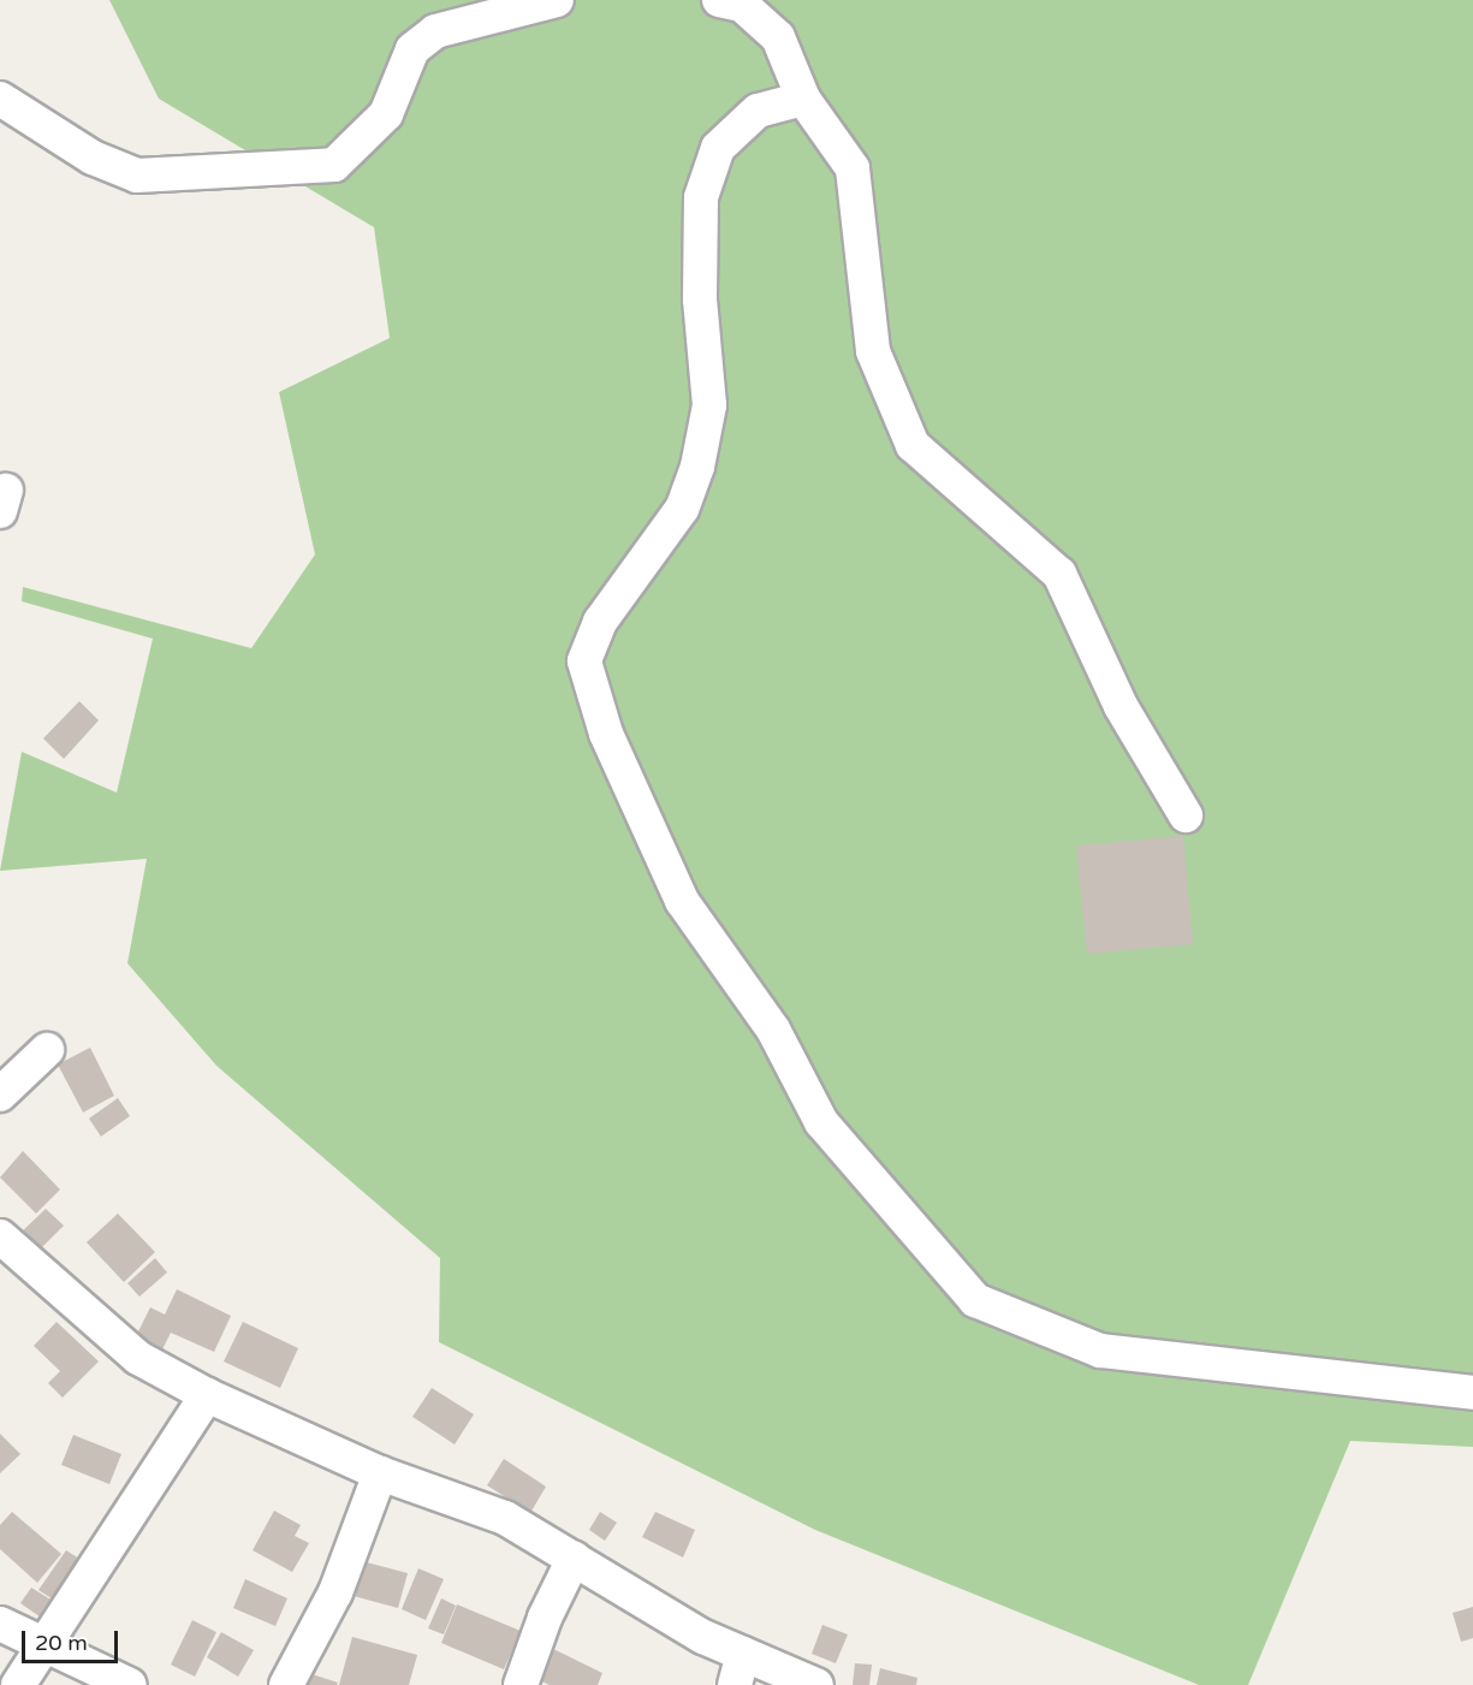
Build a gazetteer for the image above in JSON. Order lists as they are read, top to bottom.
{
  "scale_bar": "20 m"
}
